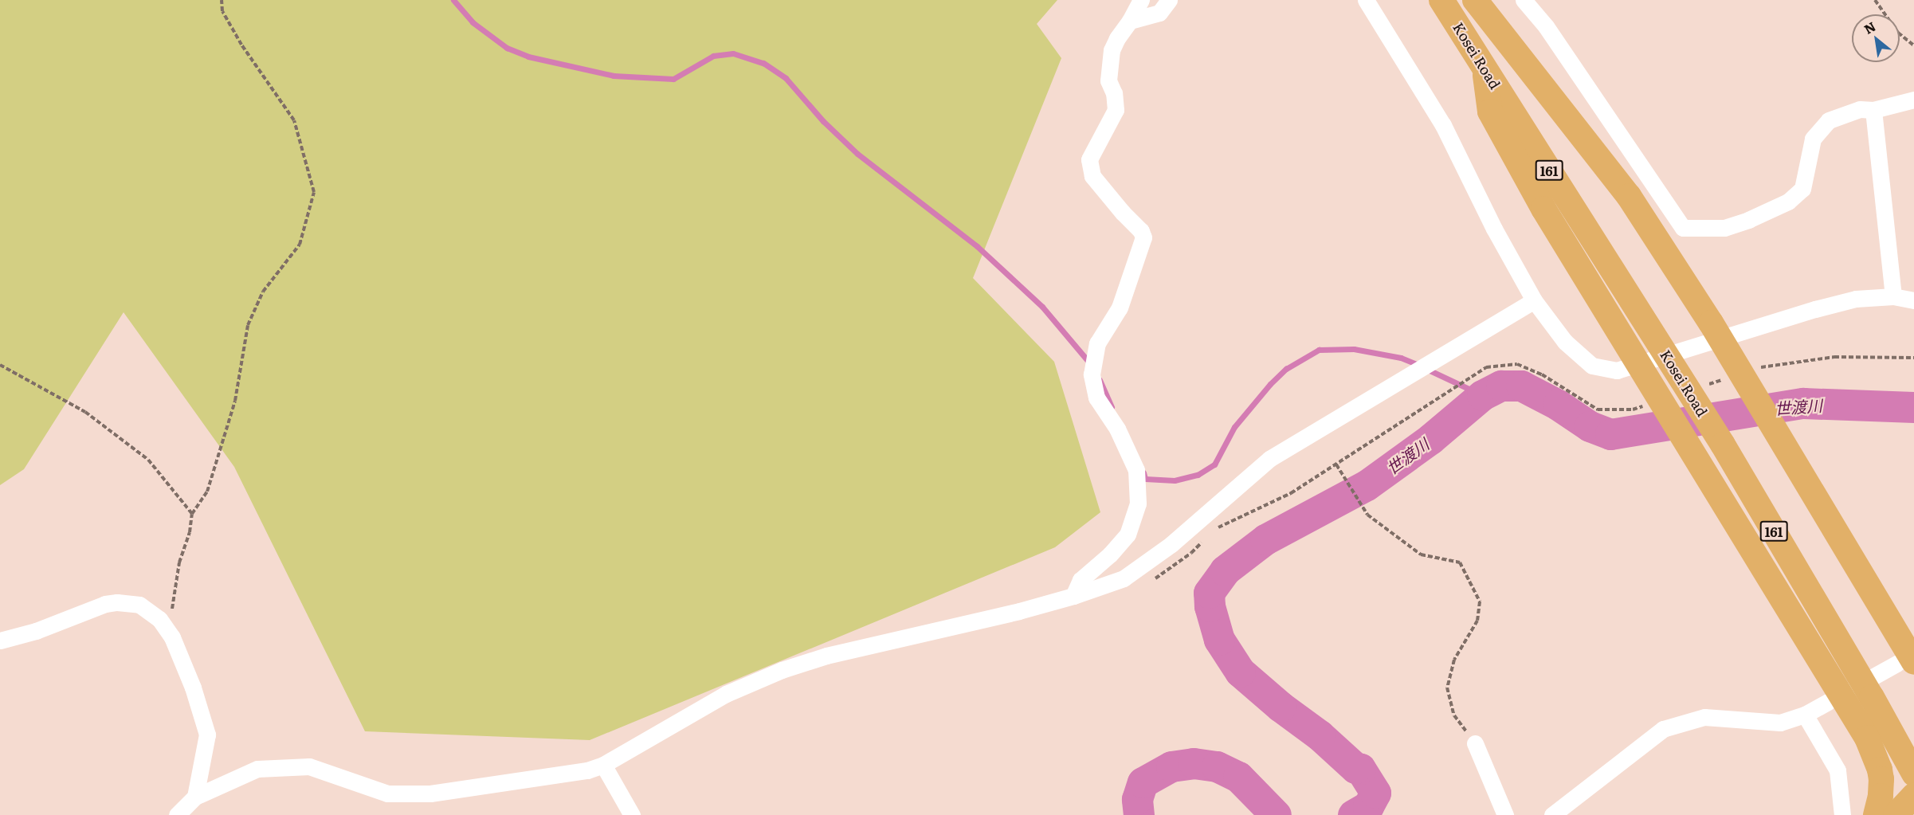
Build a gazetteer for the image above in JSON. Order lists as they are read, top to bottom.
{
  "streets": {
    "highway": ["Kosei Road", "161"]
  },
  "water": ["世渡川"],
  "north": "top left"
}
